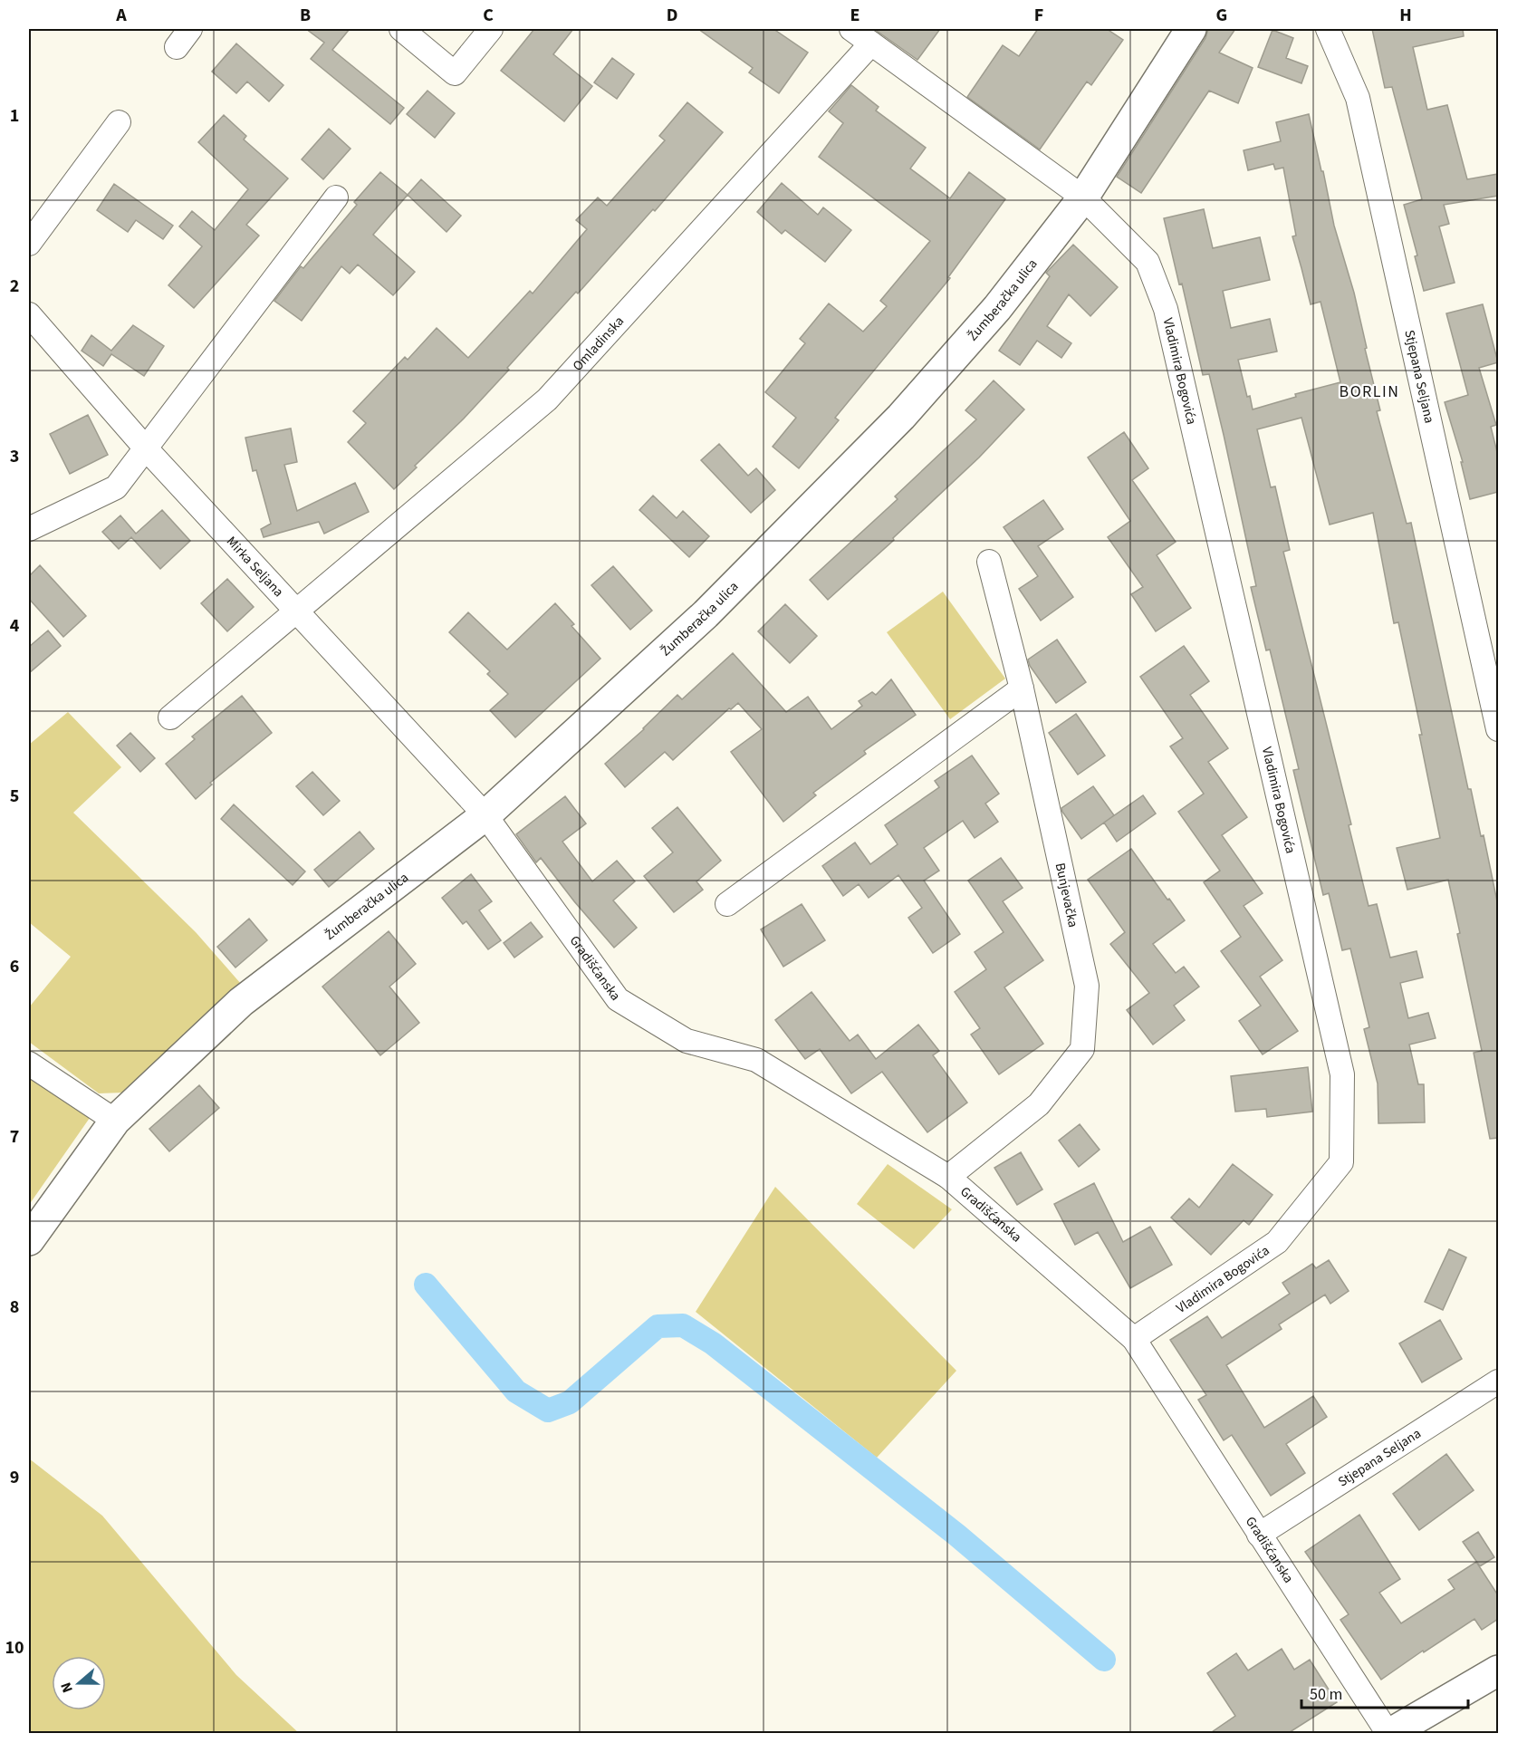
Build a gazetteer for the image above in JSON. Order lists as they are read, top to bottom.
{
  "streets": {
    "main road": ["Žumberačka ulica"],
    "street": [
      "Omladinska",
      "Vladimira Bogovića",
      "Stjepana Seljana",
      "Mirka Seljana",
      "Bunjevačka",
      "Gradišćanska"
    ]
  },
  "crossings": [
    ["Žumberačka ulica", "Vladimira Bogovića"],
    ["Žumberačka ulica", "Mirka Seljana"],
    ["Žumberačka ulica", "Gradišćanska"],
    ["Omladinska", "Vladimira Bogovića"],
    ["Omladinska", "Mirka Seljana"],
    ["Vladimira Bogovića", "Gradišćanska"],
    ["Stjepana Seljana", "Gradišćanska"],
    ["Mirka Seljana", "Gradišćanska"],
    ["Bunjevačka", "Gradišćanska"]
  ],
  "districts": ["BORLIN"],
  "scale_bar": "50 m",
  "north": "left",
  "grid": {
    "columns": [
      "A",
      "B",
      "C",
      "D",
      "E",
      "F",
      "G",
      "H"
    ],
    "rows": [
      "1",
      "2",
      "3",
      "4",
      "5",
      "6",
      "7",
      "8",
      "9",
      "10"
    ]
  }
}
